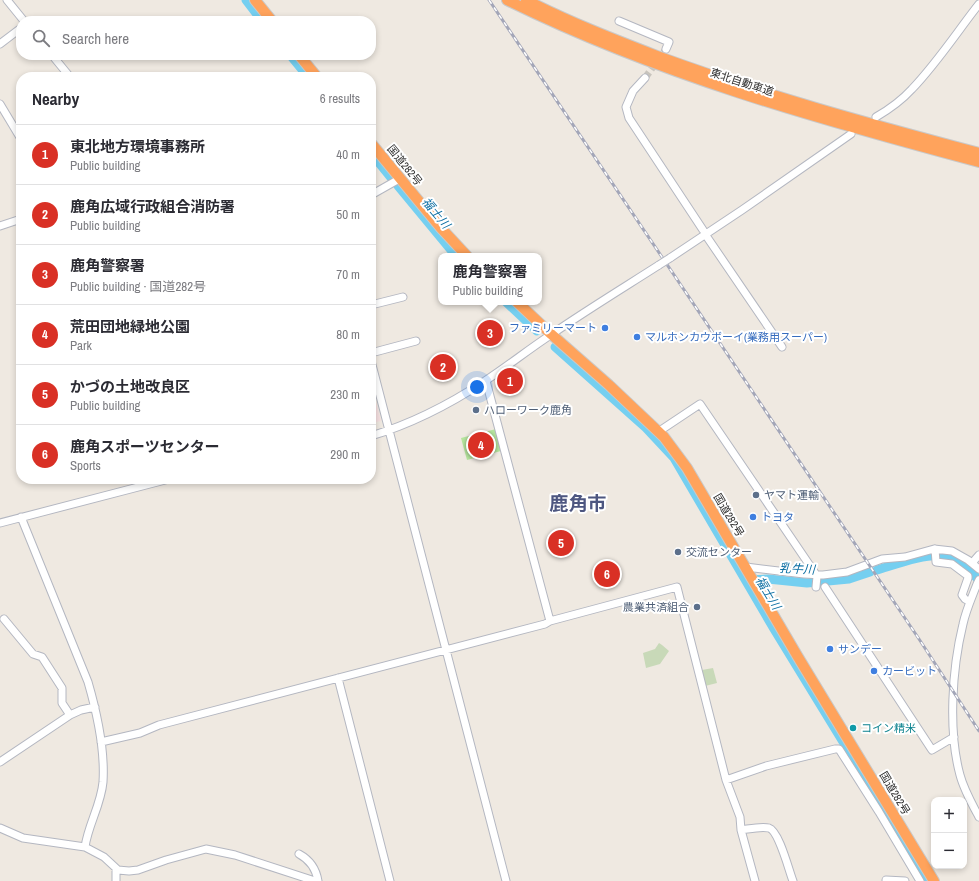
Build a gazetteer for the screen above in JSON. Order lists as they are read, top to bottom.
{
  "streets": {
    "highway": ["東北自動車道", "国道282号"]
  },
  "districts": ["鹿角市"],
  "water": ["福士川", "乳牛川"],
  "places": [
    "ファミリーマート",
    "マルホンカウボーイ(業務用スーパー)",
    "ハローワーク鹿角",
    "ヤマト運輸",
    "トヨタ",
    "交流センター",
    "農業共済組合",
    "サンデー",
    "カービット",
    "コイン精米"
  ],
  "page": {
    "search": "Search here",
    "heading": ["Nearby", "6 results"],
    "list": [
      {
        "mark": "1",
        "name": "東北地方環境事務所",
        "note": "Public building",
        "value": "40 m"
      },
      {
        "mark": "2",
        "name": "鹿角広域行政組合消防署",
        "note": "Public building",
        "value": "50 m"
      },
      {
        "mark": "3",
        "name": "鹿角警察署",
        "note": "Public building · 国道282号",
        "value": "70 m"
      },
      {
        "mark": "4",
        "name": "荒田団地緑地公園",
        "note": "Park",
        "value": "80 m"
      },
      {
        "mark": "5",
        "name": "かづの土地改良区",
        "note": "Public building",
        "value": "230 m"
      },
      {
        "mark": "6",
        "name": "鹿角スポーツセンター",
        "note": "Sports",
        "value": "290 m"
      }
    ],
    "popup": ["鹿角警察署", "Public building"],
    "pins": [
      "3",
      "2",
      "1",
      "4",
      "5",
      "6"
    ],
    "map_buttons": ["+", "−"]
  }
}
